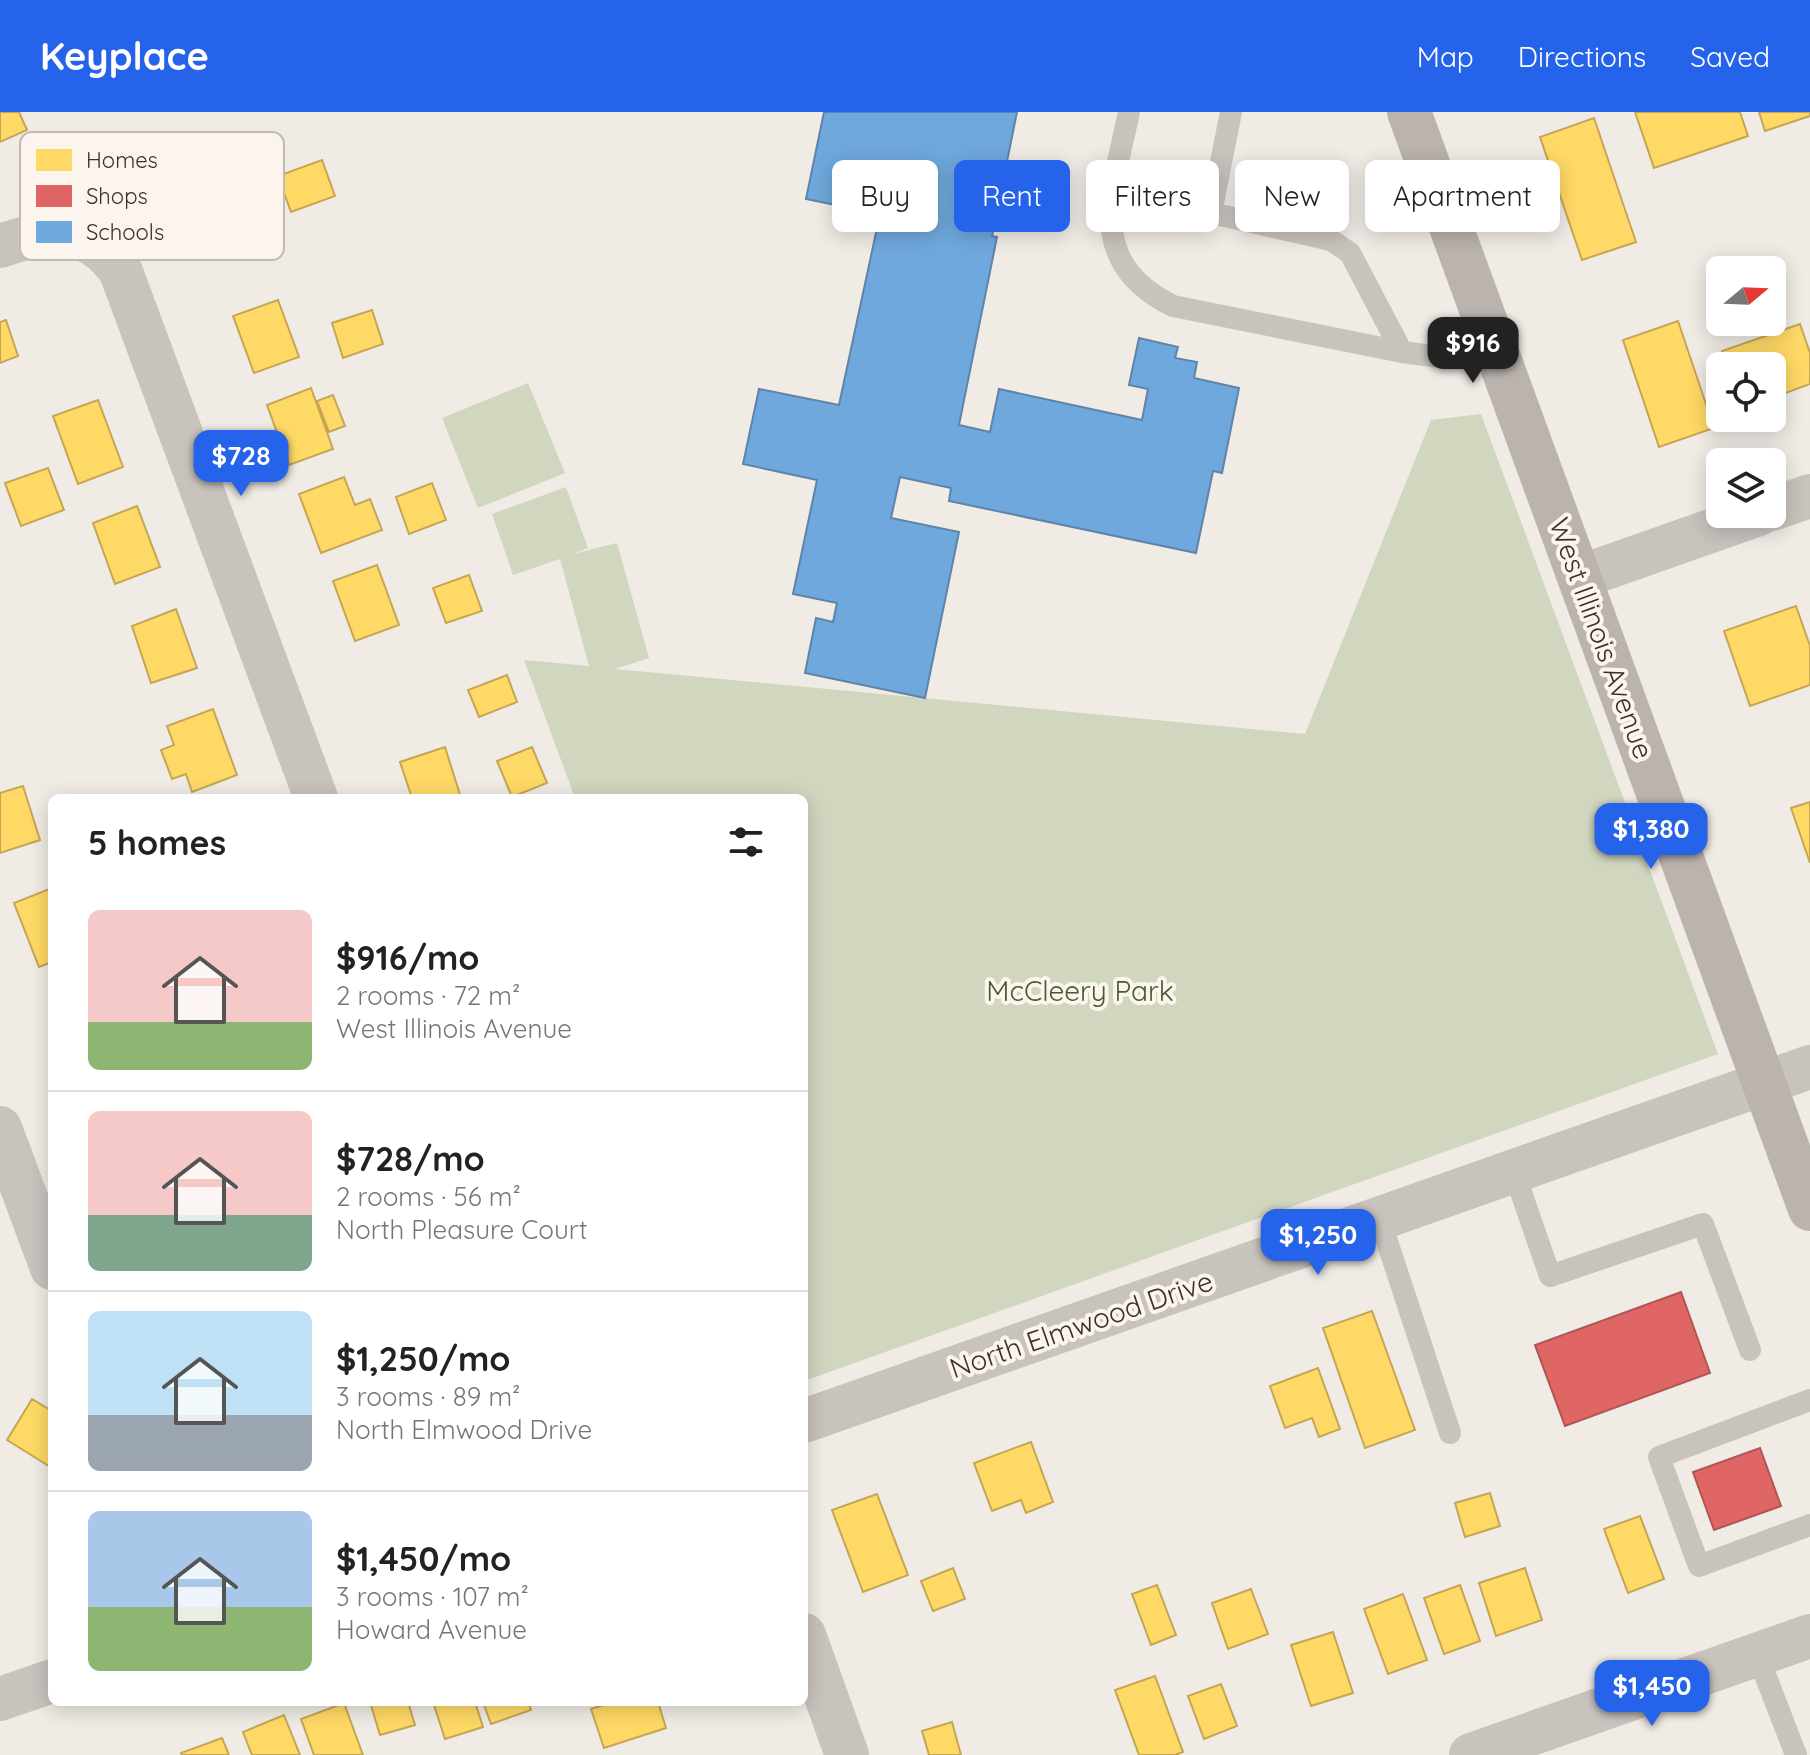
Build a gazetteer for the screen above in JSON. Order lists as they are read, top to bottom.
{
  "streets": {
    "main road": ["West Illinois Avenue"],
    "street": ["North Elmwood Drive"]
  },
  "crossings": [
    ["West Illinois Avenue", "North Elmwood Drive"]
  ],
  "parks": ["McCleery Park"],
  "legend": ["Homes", "Shops", "Schools"],
  "north": "right",
  "page": {
    "header": "Keyplace",
    "nav": ["Map", "Directions", "Saved"],
    "chip": [
      "Buy",
      "Rent",
      "Filters",
      "New",
      "Apartment"
    ],
    "price": [
      "$916",
      "$728",
      "$1,380",
      "$1,250",
      "$1,450"
    ],
    "heading": "5 homes",
    "list": [
      {
        "name": "$916/mo",
        "note": "2 rooms · 72 m² · West Illinois Avenue"
      },
      {
        "name": "$728/mo",
        "note": "2 rooms · 56 m² · North Pleasure Court"
      },
      {
        "name": "$1,250/mo",
        "note": "3 rooms · 89 m² · North Elmwood Drive"
      },
      {
        "name": "$1,450/mo",
        "note": "3 rooms · 107 m² · Howard Avenue"
      }
    ]
  }
}
